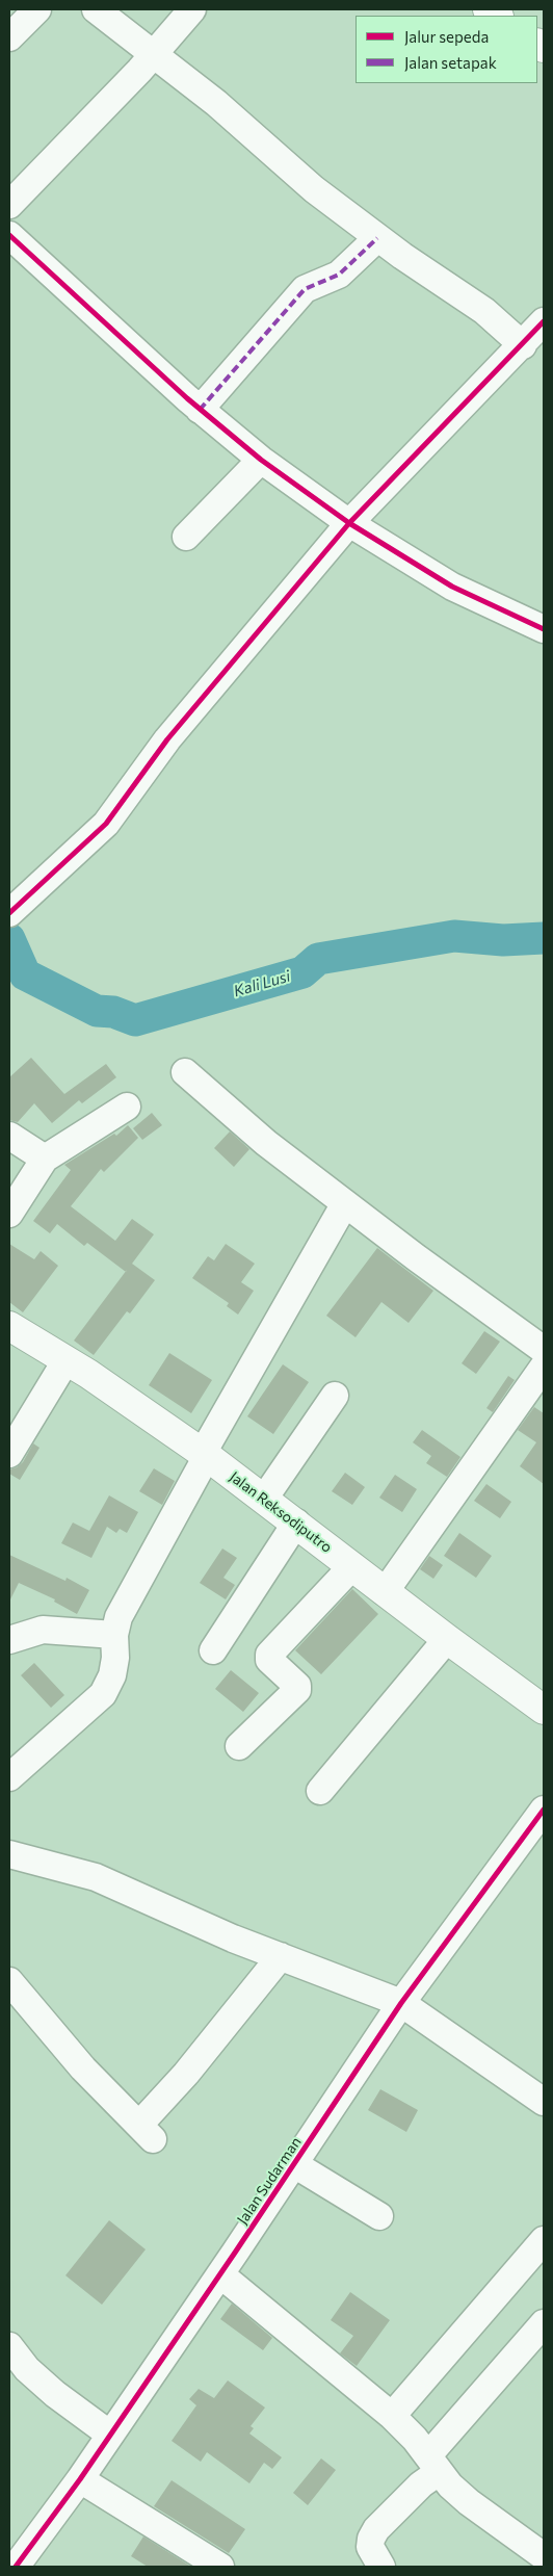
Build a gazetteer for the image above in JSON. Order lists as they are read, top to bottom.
{
  "streets": {
    "main road": ["Jalan Reksodiputro"],
    "street": ["Jalan Sudarman"]
  },
  "water": ["Kali Lusi"],
  "legend": ["Jalur sepeda", "Jalan setapak"]
}
